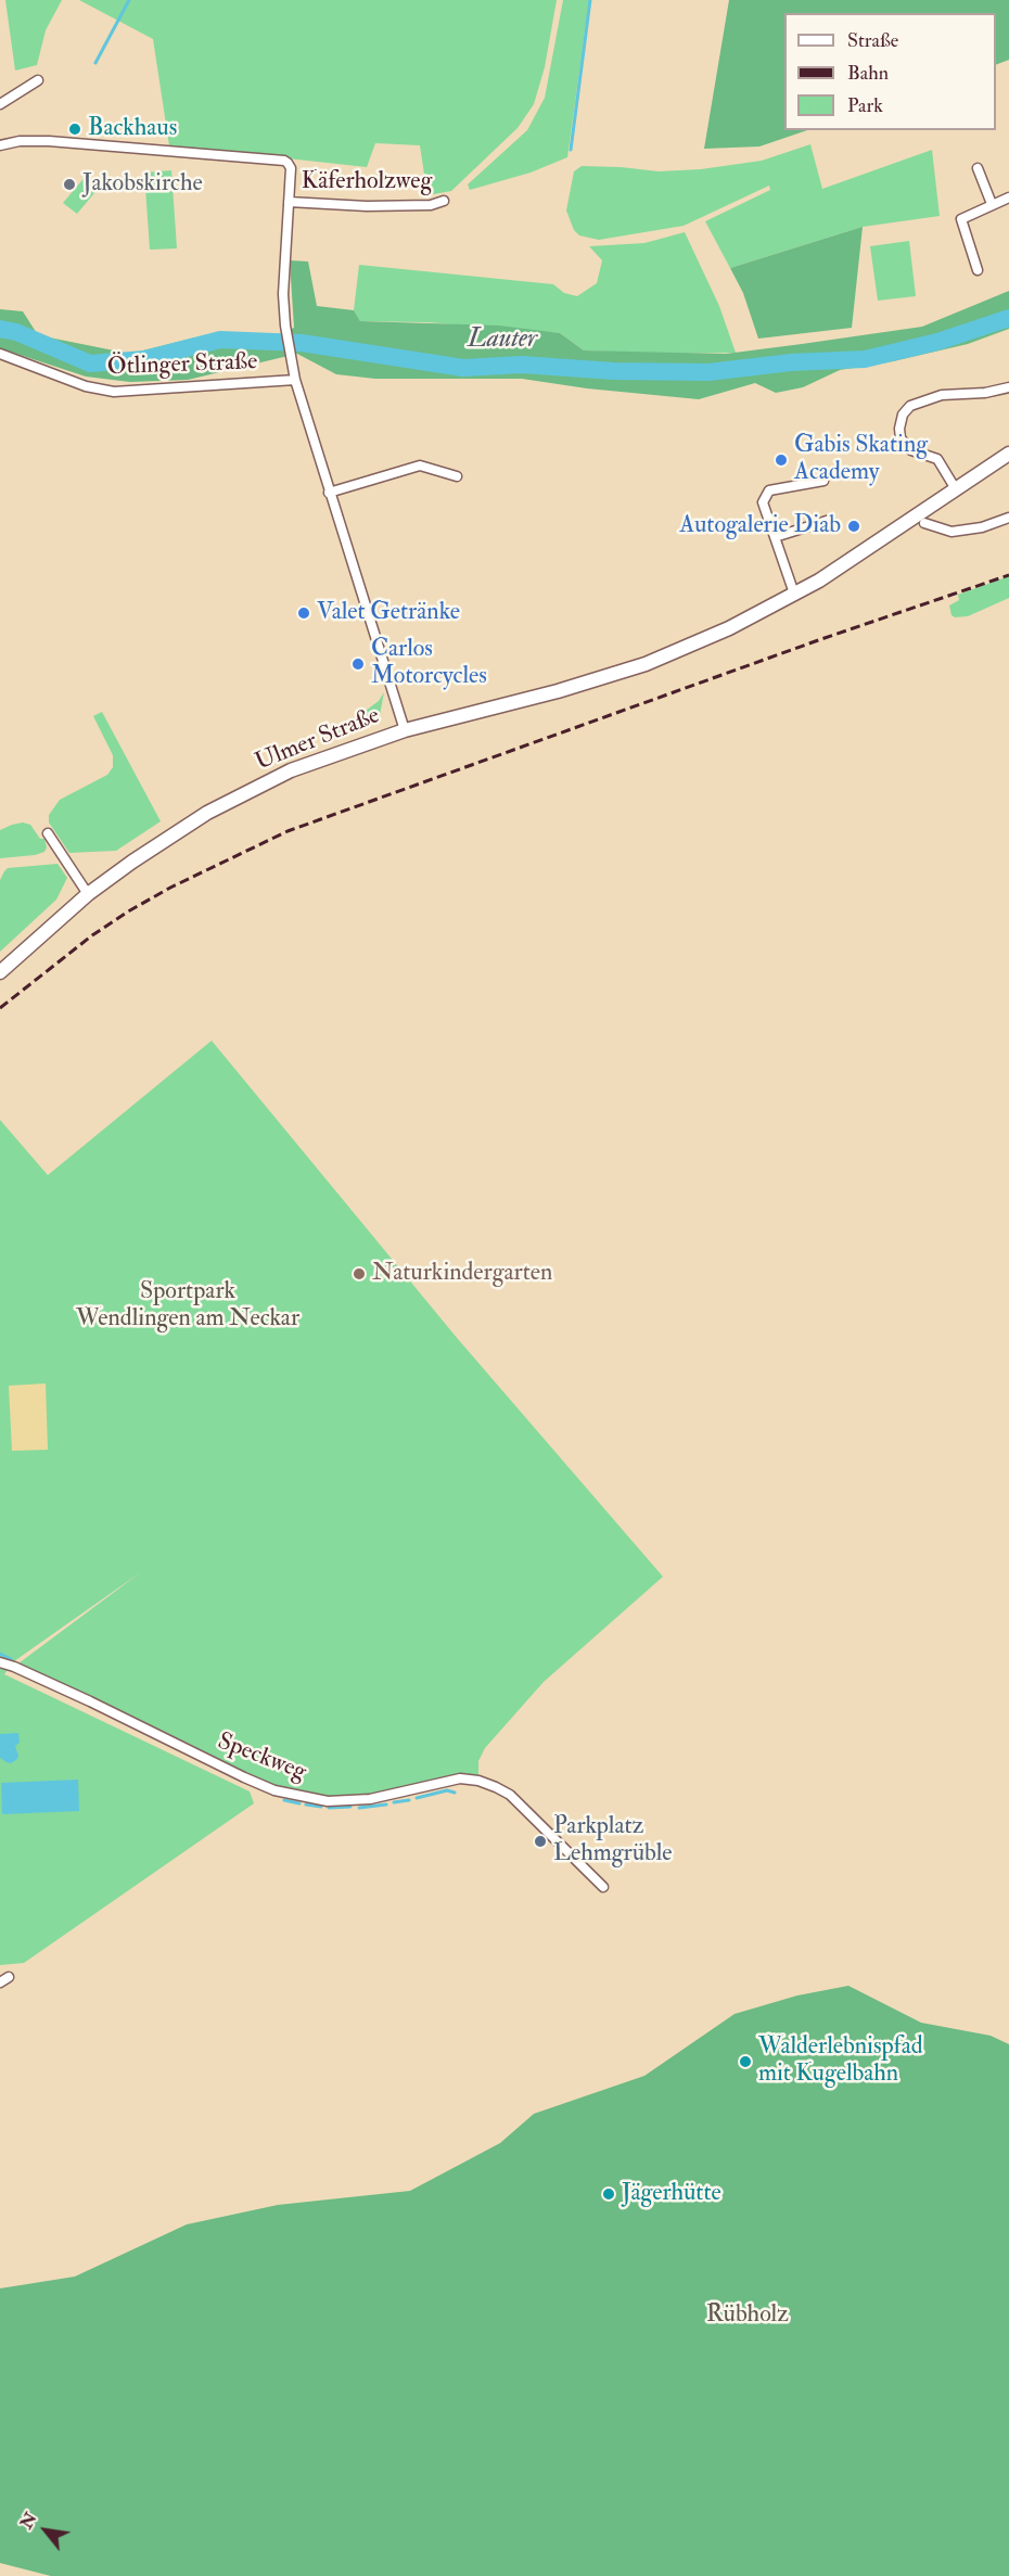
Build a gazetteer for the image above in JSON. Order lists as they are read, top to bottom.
{
  "streets": {
    "main road": ["Ulmer Straße"],
    "street": ["Käferholzweg", "Ötlinger Straße", "Speckweg"]
  },
  "crossings": [
    ["Käferholzweg", "Ötlinger Straße"],
    ["Ötlinger Straße", "Ulmer Straße"]
  ],
  "water": ["Lauter"],
  "parks": ["Sportpark Wendlingen am Neckar", "Rübholz"],
  "places": [
    "Backhaus",
    "Jakobskirche",
    "Gabis Skating Academy",
    "Autogalerie Diab",
    "Valet Getränke",
    "Carlos Motorcycles",
    "Naturkindergarten",
    "Parkplatz Lehmgrüble",
    "Walderlebnispfad mit Kugelbahn",
    "Jägerhütte"
  ],
  "legend": ["Straße", "Bahn", "Park"],
  "north": "top left"
}
